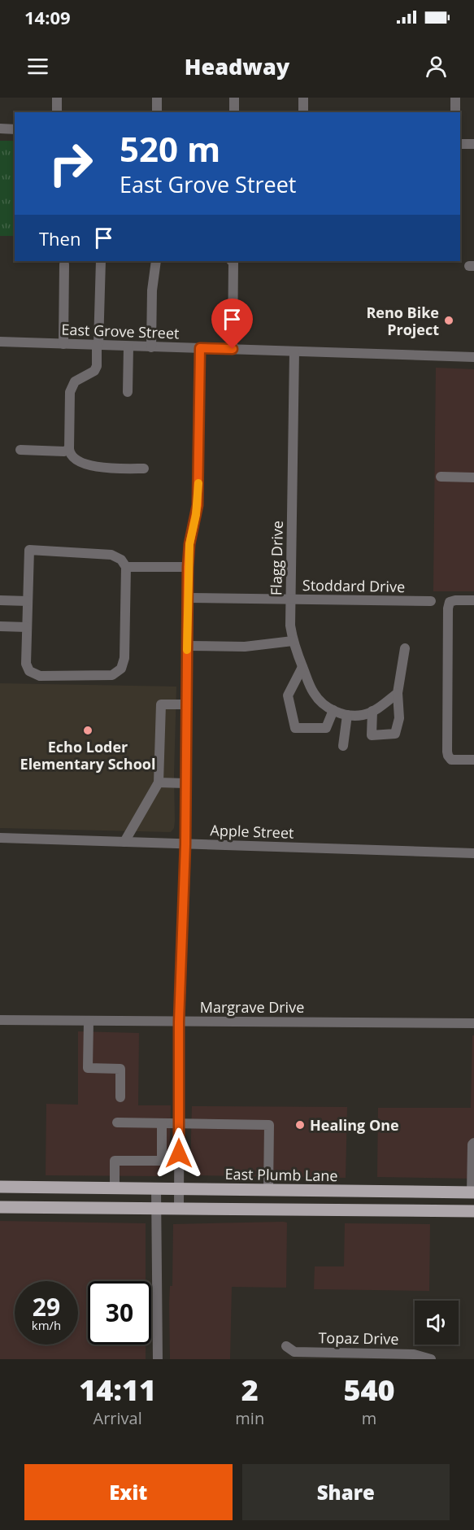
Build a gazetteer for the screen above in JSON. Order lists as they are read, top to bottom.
{
  "streets": {
    "main road": ["East Plumb Lane"],
    "street": [
      "East Grove Street",
      "Flagg Drive",
      "Stoddard Drive",
      "Apple Street",
      "Margrave Drive",
      "Topaz Drive"
    ]
  },
  "crossings": [
    ["East Grove Street", "Flagg Drive"],
    ["Flagg Drive", "Stoddard Drive"]
  ],
  "places": ["Reno Bike Project", "Echo Loder Elementary School", "Healing One"],
  "page": {
    "status": "14:09",
    "header": "Headway",
    "turn": ["520 m", "East Grove Street"],
    "then": "Then",
    "speed": "29 km/h",
    "limit": "30",
    "eta": [
      "14:11",
      "Arrival",
      "2",
      "min",
      "540",
      "m"
    ],
    "buttons": ["Exit", "Share"]
  }
}
